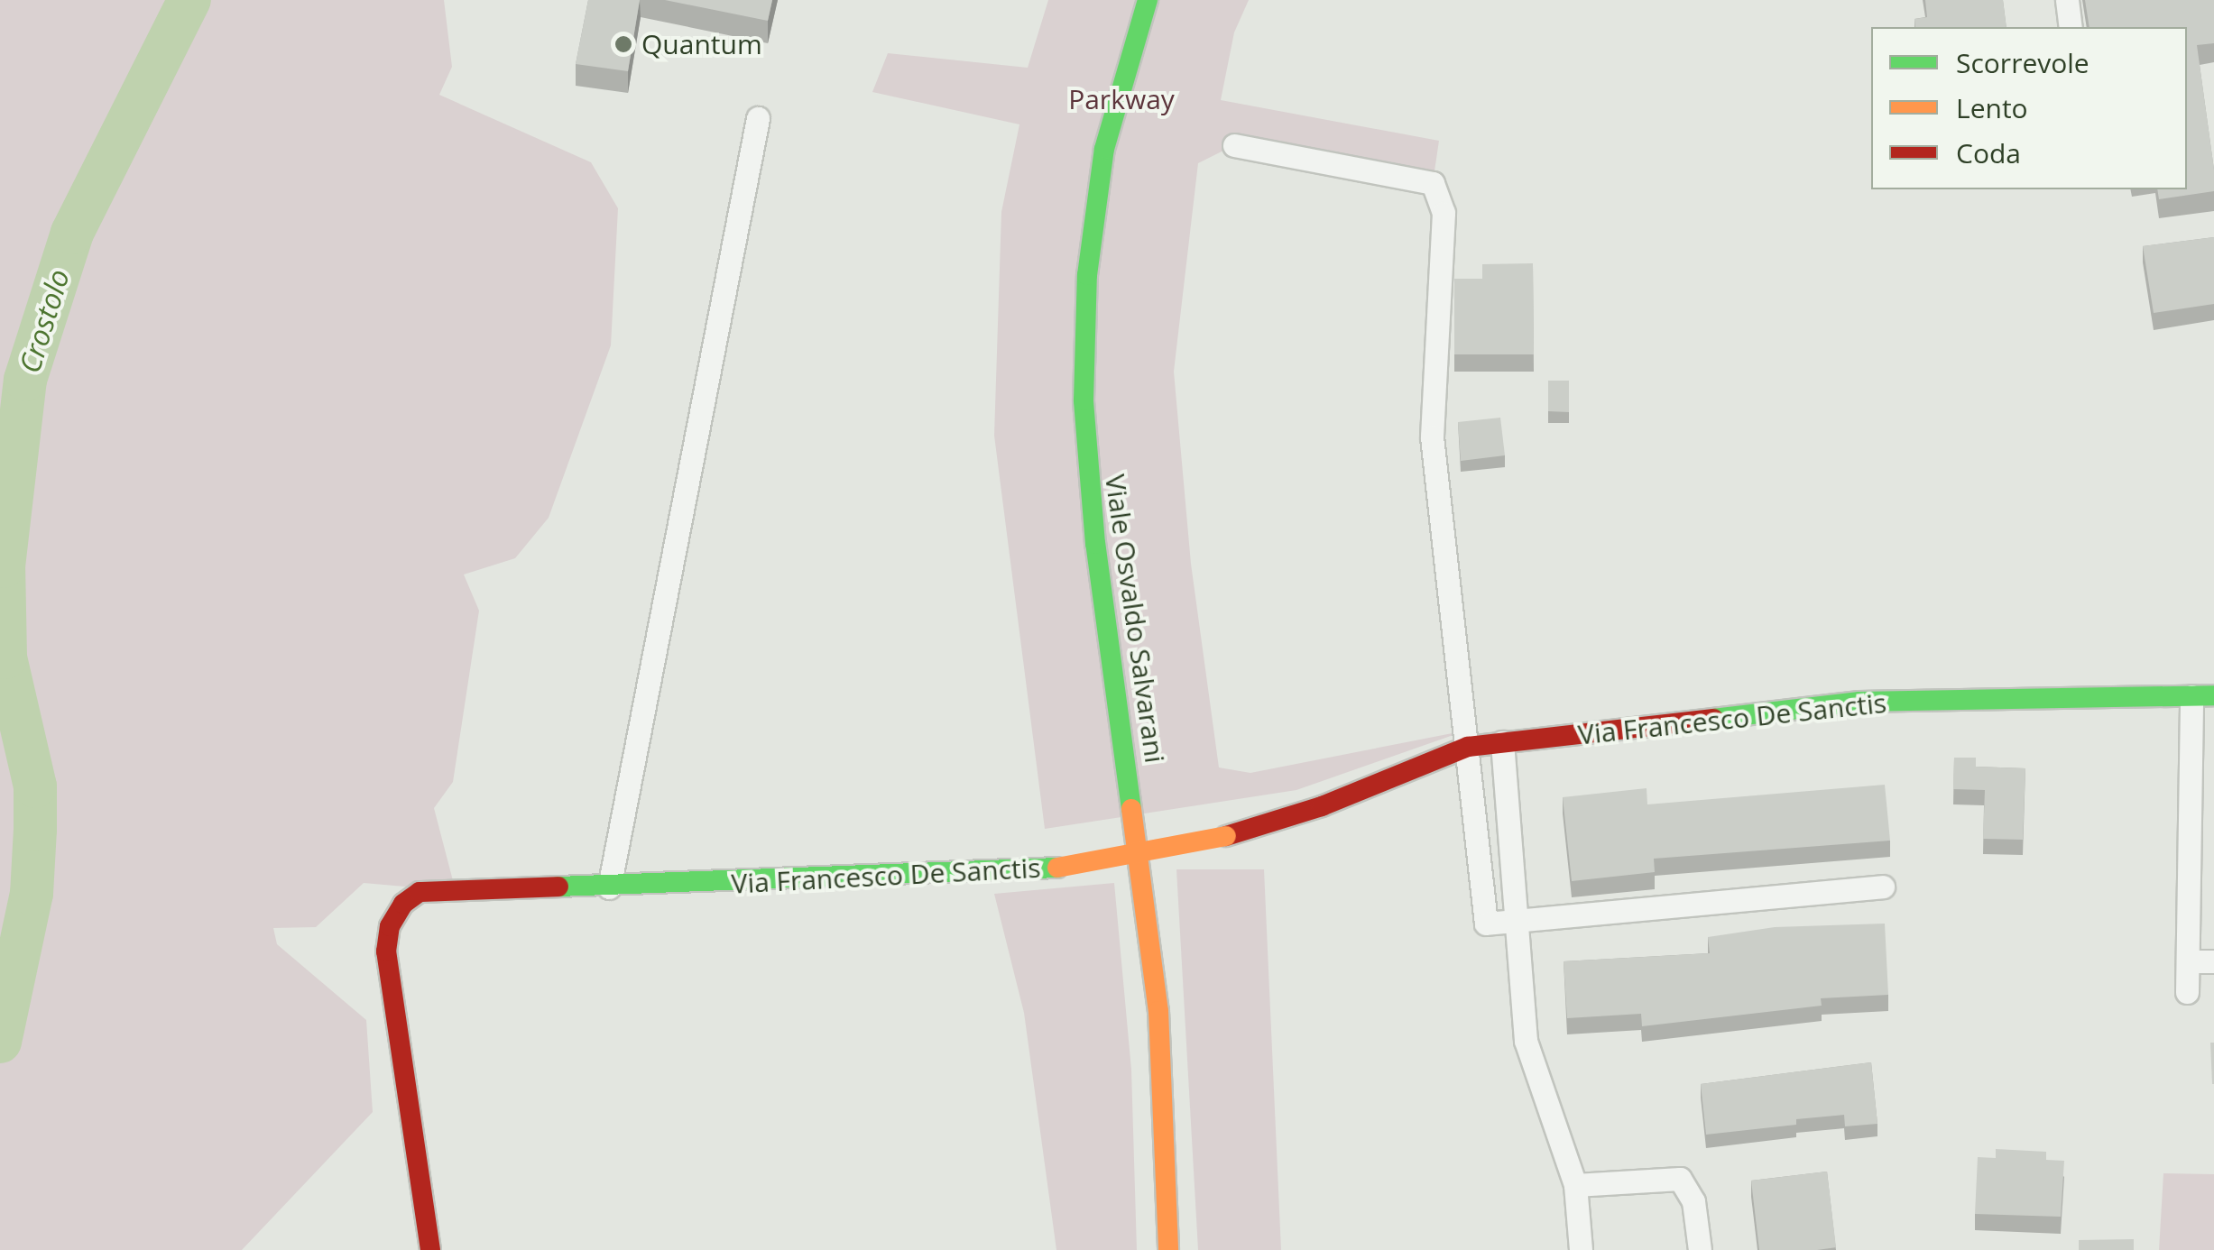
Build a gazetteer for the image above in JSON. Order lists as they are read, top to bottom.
{
  "streets": {
    "street": ["Viale Osvaldo Salvarani", "Via Francesco De Sanctis"]
  },
  "water": ["Crostolo"],
  "parks": ["Parkway"],
  "places": ["Quantum"],
  "legend": ["Scorrevole", "Lento", "Coda"]
}
